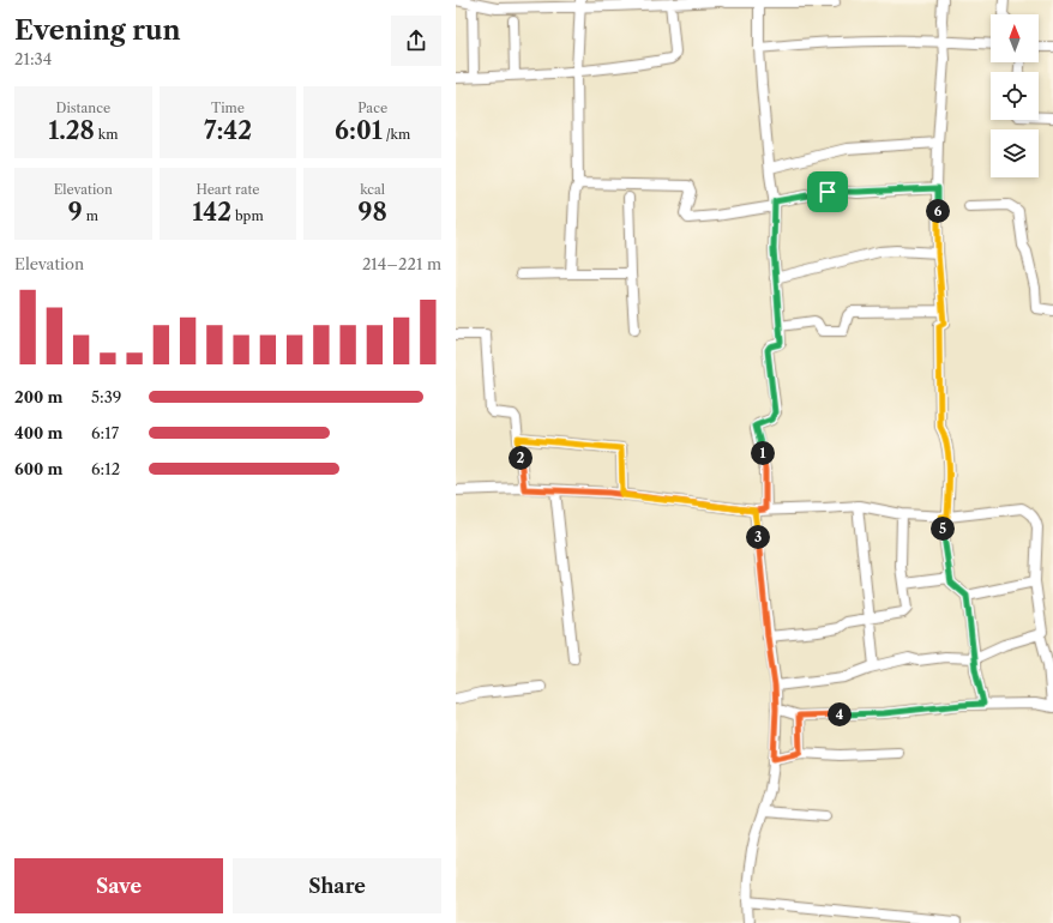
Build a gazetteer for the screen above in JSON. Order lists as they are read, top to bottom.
{
  "north": "top",
  "page": {
    "heading": ["Evening run", "21:34"],
    "stats": [
      ["Distance", "1.28 km"],
      ["Time", "7:42"],
      ["Pace", "6:01 /km"],
      ["Elevation", "9 m"],
      ["Heart rate", "142 bpm"],
      ["kcal", "98"]
    ],
    "pins": [
      "6",
      "1",
      "2",
      "5",
      "3",
      "4"
    ],
    "chart": ["Elevation", "214–221 m"],
    "list": [
      {
        "name": "200 m",
        "note": "5:39"
      },
      {
        "name": "400 m",
        "note": "6:17"
      },
      {
        "name": "600 m",
        "note": "6:12"
      }
    ],
    "buttons": ["Save", "Share"]
  }
}
